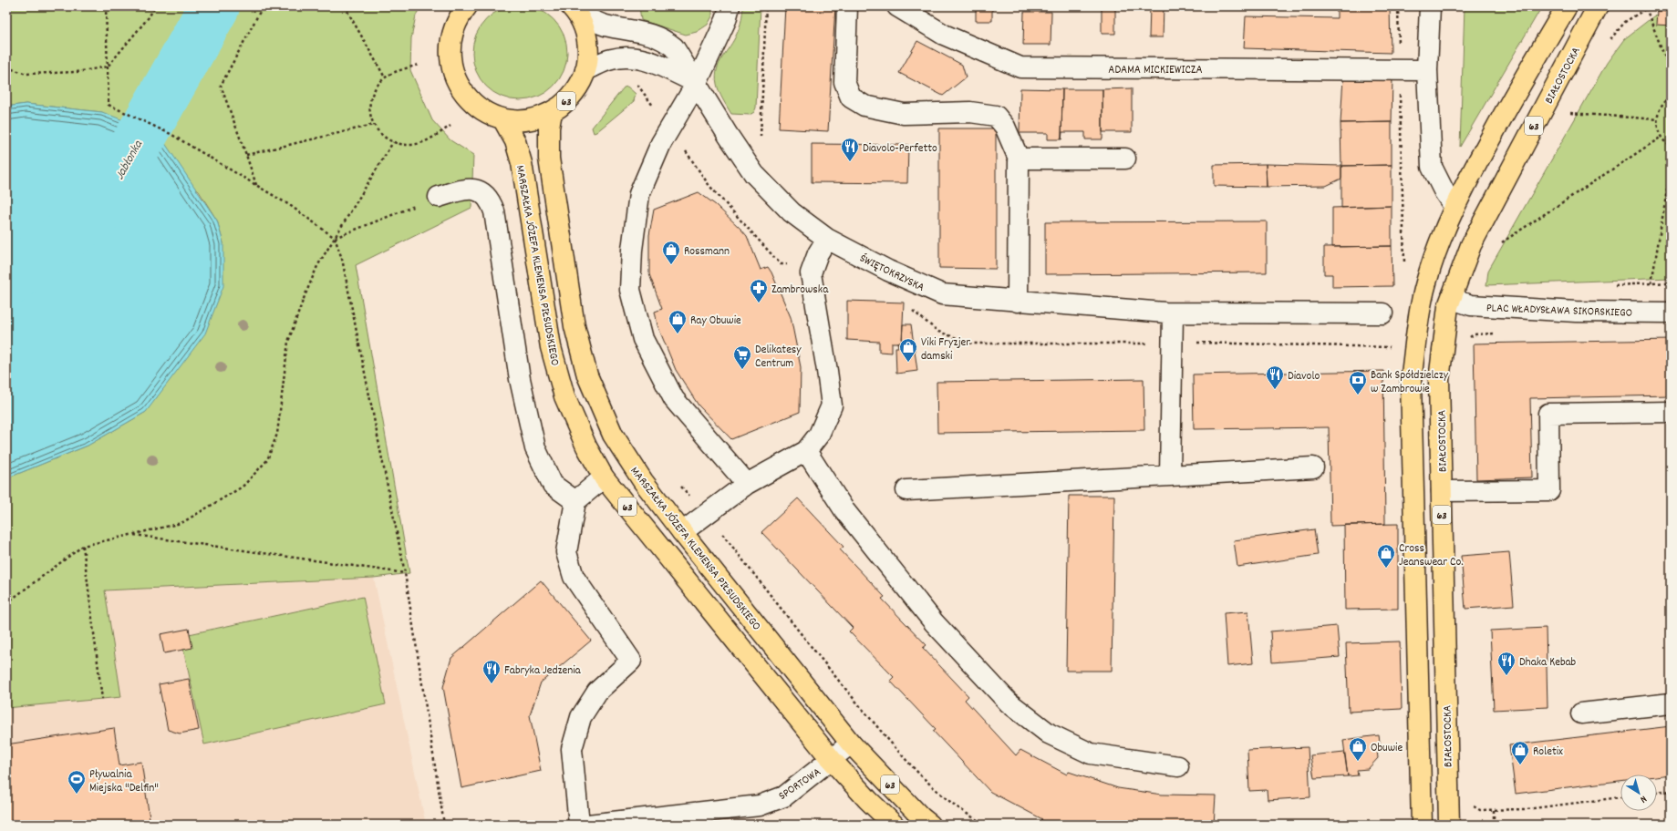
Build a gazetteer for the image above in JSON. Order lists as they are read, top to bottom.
{
  "streets": {
    "main road": ["BIAŁOSTOCKA", "63", "MARSZAŁKA JÓZEFA KLEMENSA PIŁSUDSKIEGO"],
    "street": [
      "ADAMA MICKIEWICZA",
      "ŚWIĘTOKRZYSKA",
      "PLAC WŁADYSŁAWA SIKORSKIEGO",
      "SPORTOWA"
    ]
  },
  "crossings": [
    ["BIAŁOSTOCKA", "PLAC WŁADYSŁAWA SIKORSKIEGO"],
    ["63", "MARSZAŁKA JÓZEFA KLEMENSA PIŁSUDSKIEGO"],
    ["63", "ŚWIĘTOKRZYSKA"],
    ["MARSZAŁKA JÓZEFA KLEMENSA PIŁSUDSKIEGO", "SPORTOWA"]
  ],
  "water": ["Jabłonka"],
  "places": {
    "restaurant": [
      "Diavolo-Perfetto",
      "Diavolo",
      "Dhaka Kebab",
      "Fabryka Jedzenia"
    ],
    "shop": [
      "Rossmann",
      "Ray Obuwie",
      "Viki Fryzjer damski",
      "Cross Jeanswear Co.",
      "Obuwie",
      "Roletix"
    ],
    "pharmacy": ["Zambrowska"],
    "supermarket": ["Delikatesy Centrum"],
    "bank": ["Bank Spółdzielczy w Zambrowie"],
    "sports": ["Pływalnia Miejska \"Delfin\""]
  },
  "north": "bottom right"
}
